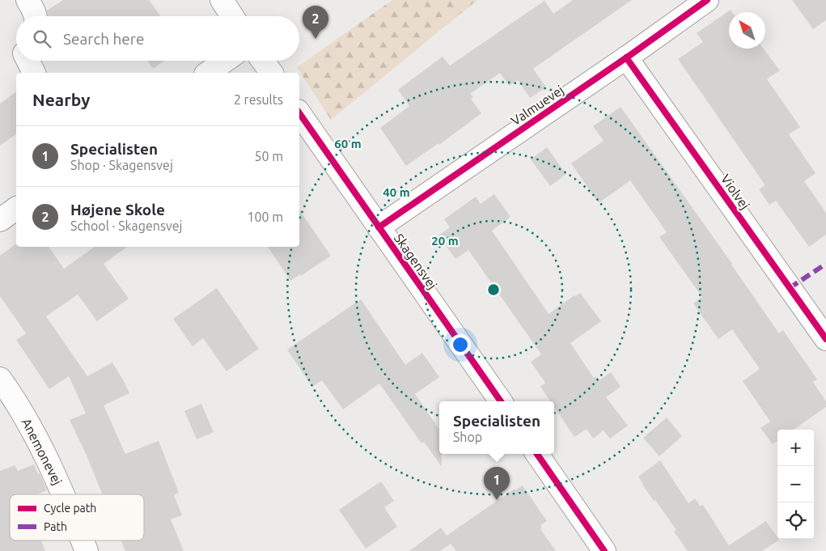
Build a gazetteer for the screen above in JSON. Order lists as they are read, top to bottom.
{
  "streets": {
    "street": [
      "Valmuevej",
      "Violvej",
      "Skagensvej",
      "Anemonevej"
    ]
  },
  "crossings": [
    ["Valmuevej", "Violvej"],
    ["Valmuevej", "Skagensvej"]
  ],
  "legend": ["Cycle path", "Path"],
  "north": "top left",
  "page": {
    "pins": ["2", "1"],
    "search": "Search here",
    "heading": ["Nearby", "2 results"],
    "list": [
      {
        "mark": "1",
        "name": "Specialisten",
        "note": "Shop · Skagensvej",
        "value": "50 m"
      },
      {
        "mark": "2",
        "name": "Højene Skole",
        "note": "School · Skagensvej",
        "value": "100 m"
      }
    ],
    "popup": ["Specialisten", "Shop"],
    "map_buttons": ["+", "−"]
  },
  "rings": ["60 m", "40 m", "20 m"]
}
